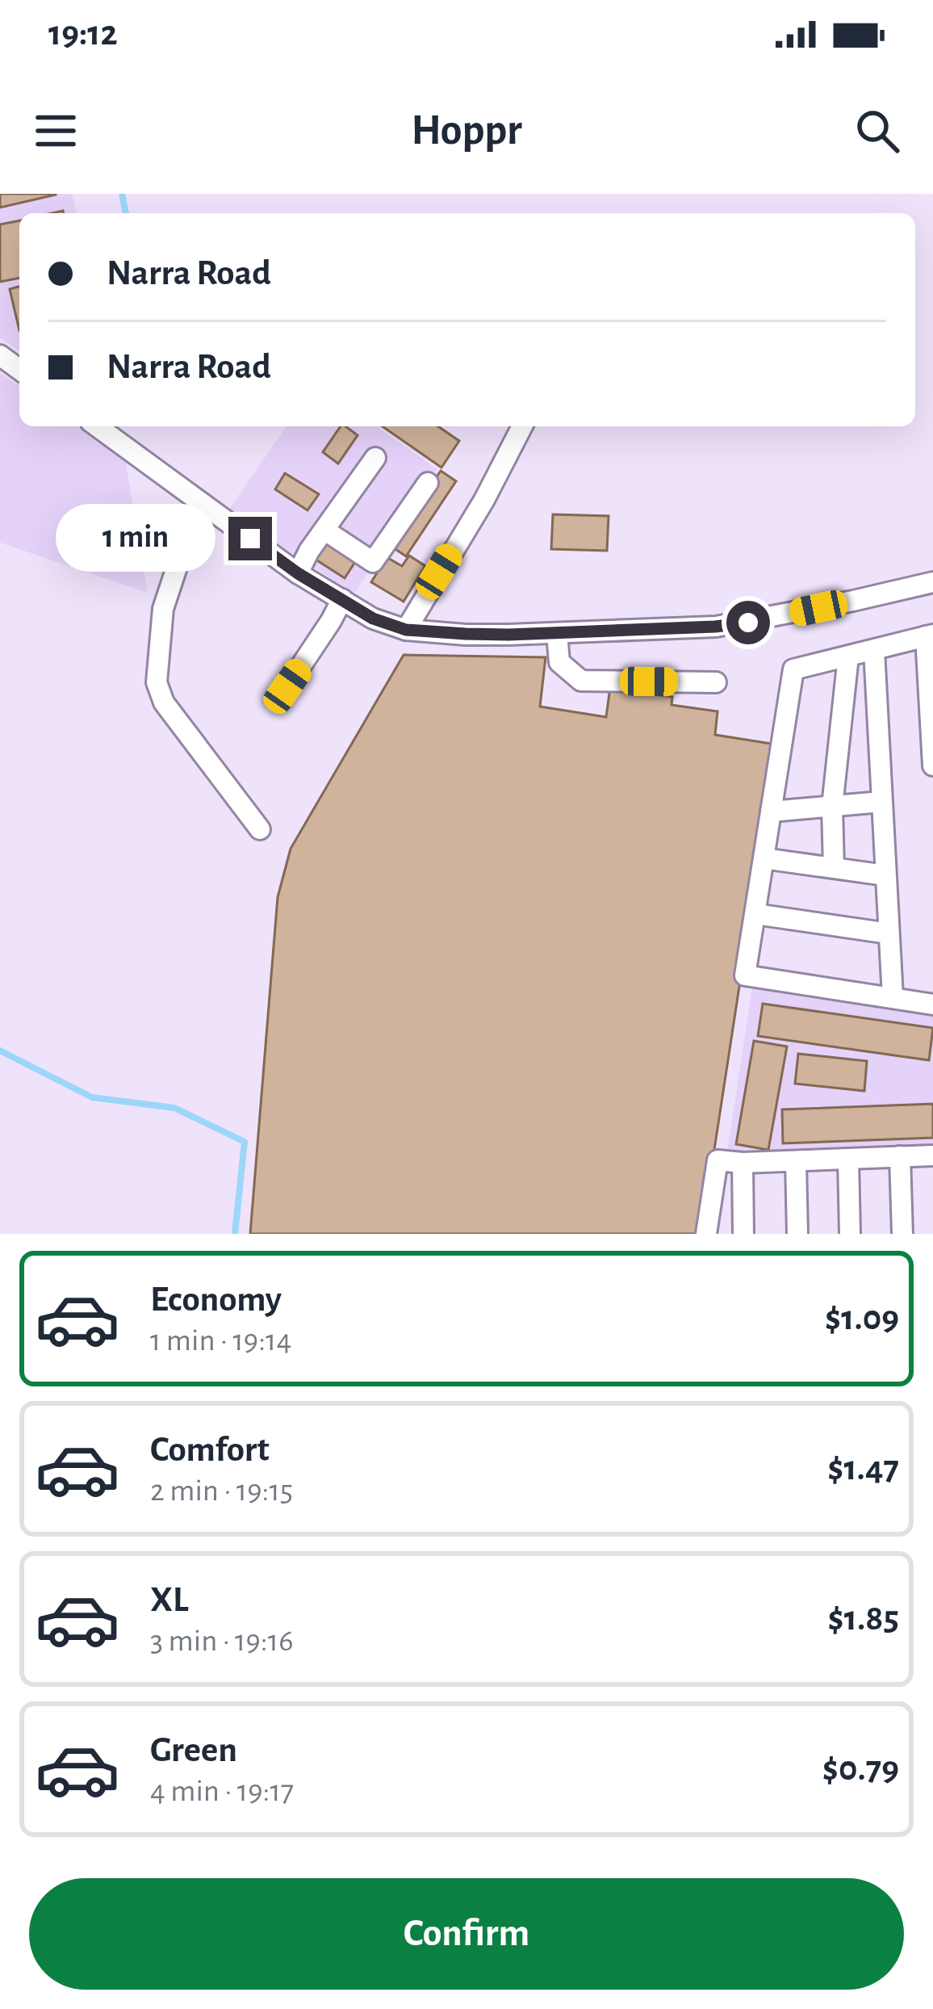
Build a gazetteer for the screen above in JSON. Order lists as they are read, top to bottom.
{
  "page": {
    "status": "19:12",
    "header": "Hoppr",
    "banner": ["Narra Road", "Narra Road"],
    "bubble": "1 min",
    "list": [
      {
        "name": "Economy",
        "note": "1 min · 19:14",
        "value": "$1.09"
      },
      {
        "name": "Comfort",
        "note": "2 min · 19:15",
        "value": "$1.47"
      },
      {
        "name": "XL",
        "note": "3 min · 19:16",
        "value": "$1.85"
      },
      {
        "name": "Green",
        "note": "4 min · 19:17",
        "value": "$0.79"
      }
    ],
    "buttons": "Confirm"
  }
}
